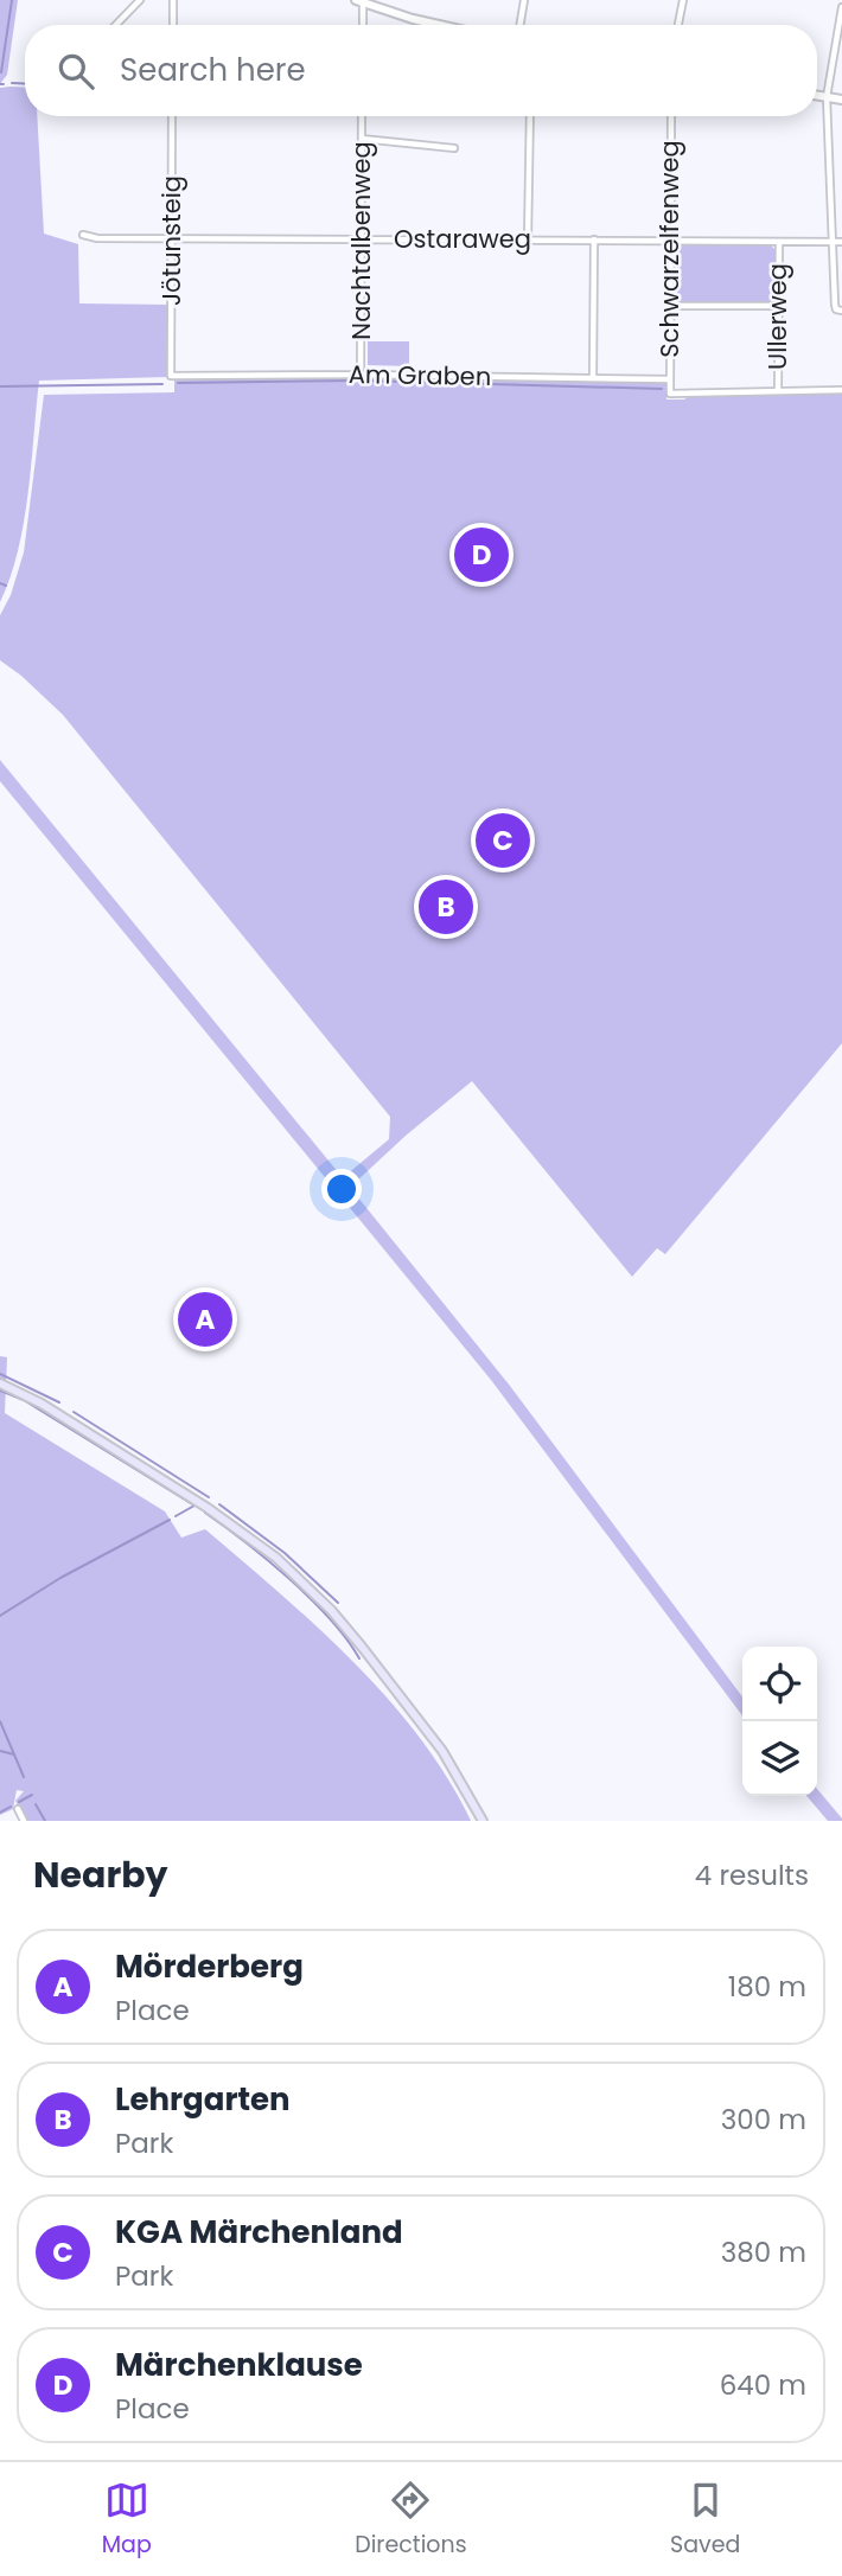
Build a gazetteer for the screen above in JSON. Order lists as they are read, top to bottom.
{
  "streets": {
    "street": [
      "Ostaraweg",
      "Jötunsteig",
      "Nachtalbenweg",
      "Schwarzelfenweg",
      "Ullerweg",
      "Am Graben"
    ]
  },
  "crossings": [
    ["Ostaraweg", "Jötunsteig"],
    ["Ostaraweg", "Nachtalbenweg"],
    ["Ostaraweg", "Schwarzelfenweg"],
    ["Ostaraweg", "Ullerweg"],
    ["Jötunsteig", "Am Graben"],
    ["Nachtalbenweg", "Am Graben"],
    ["Schwarzelfenweg", "Ullerweg"],
    ["Schwarzelfenweg", "Am Graben"]
  ],
  "page": {
    "search": "Search here",
    "pins": [
      "D",
      "C",
      "B",
      "A"
    ],
    "heading": ["Nearby", "4 results"],
    "list": [
      {
        "mark": "A",
        "name": "Mörderberg",
        "note": "Place",
        "value": "180 m"
      },
      {
        "mark": "B",
        "name": "Lehrgarten",
        "note": "Park",
        "value": "300 m"
      },
      {
        "mark": "C",
        "name": "KGA Märchenland",
        "note": "Park",
        "value": "380 m"
      },
      {
        "mark": "D",
        "name": "Märchenklause",
        "note": "Place",
        "value": "640 m"
      }
    ],
    "nav": ["Map", "Directions", "Saved"]
  }
}
